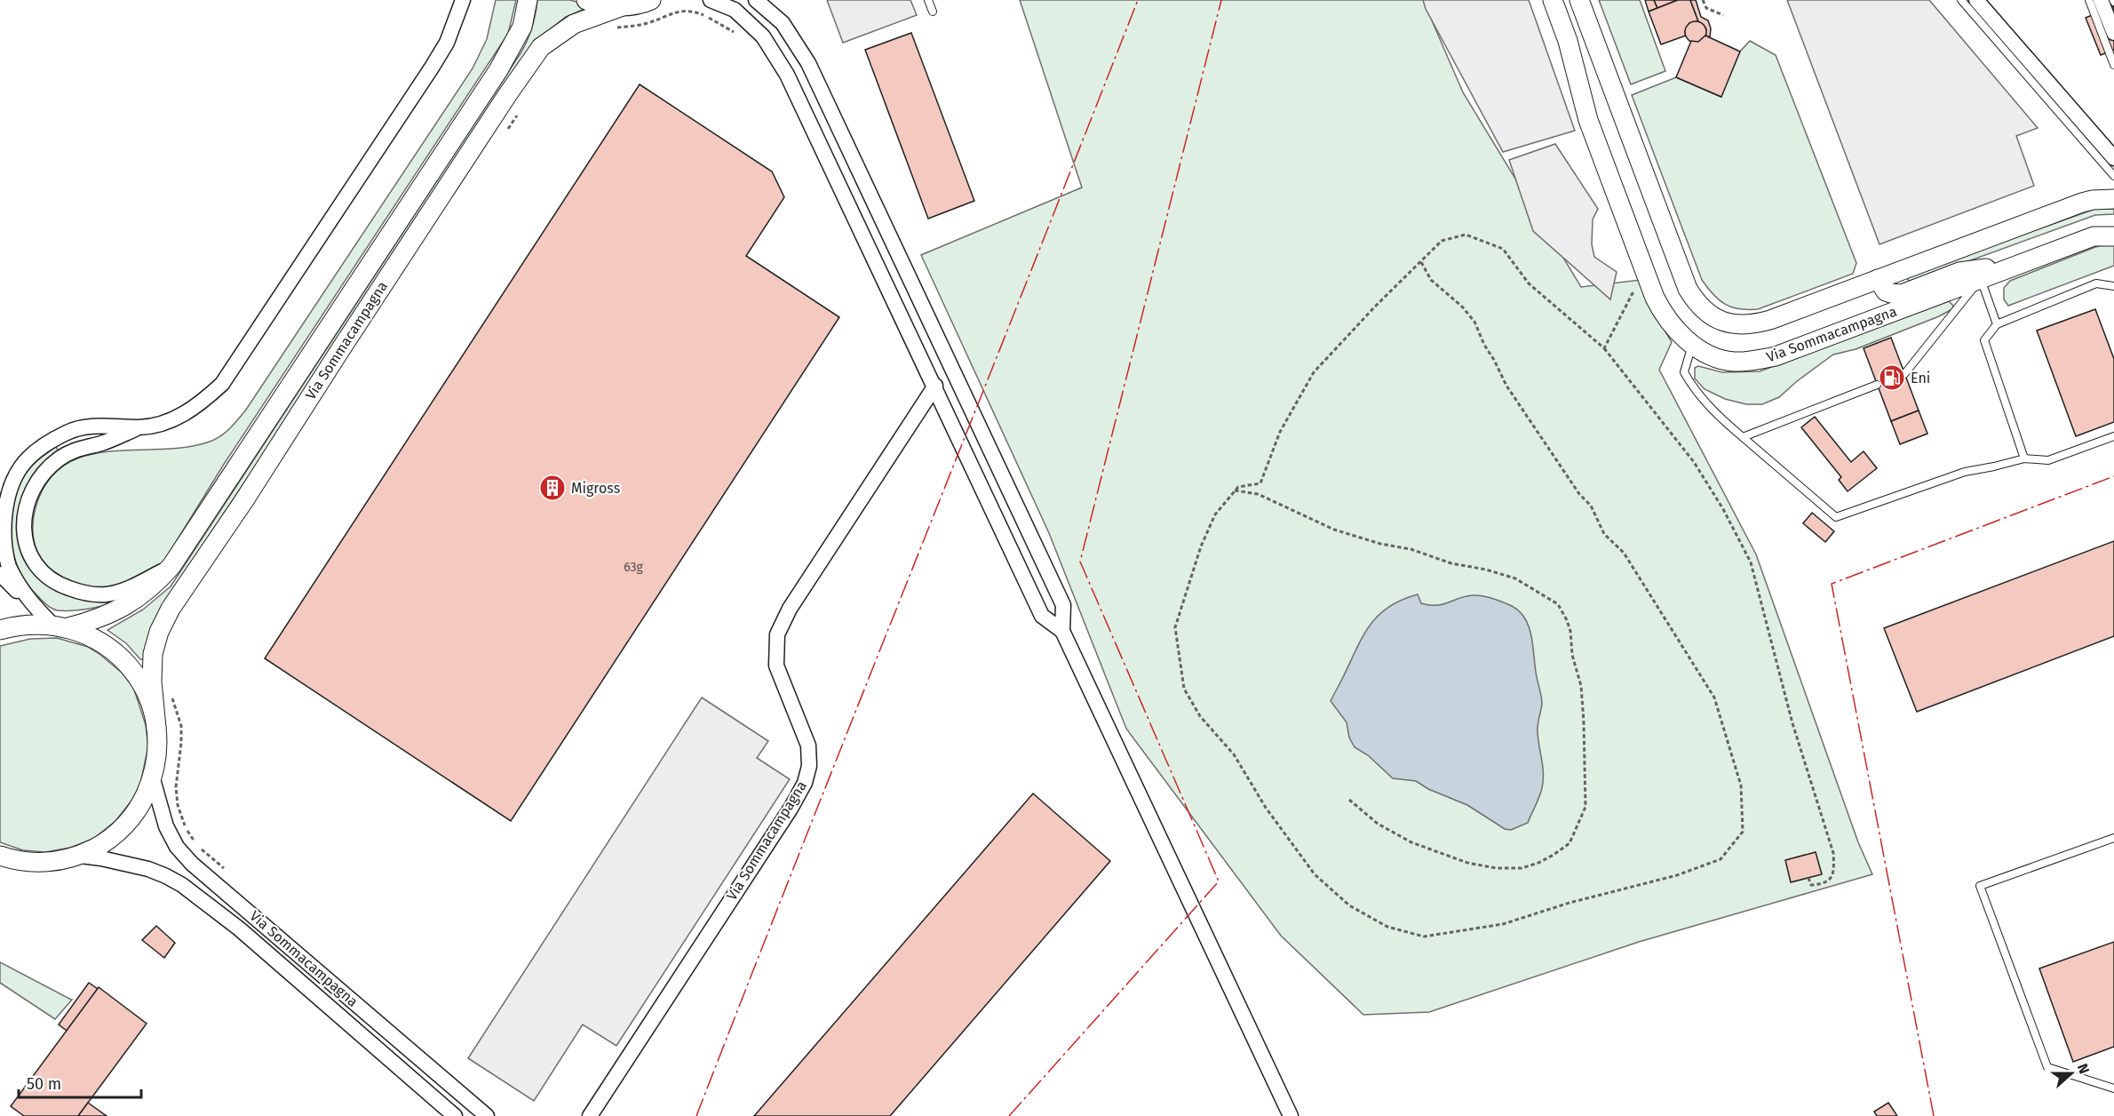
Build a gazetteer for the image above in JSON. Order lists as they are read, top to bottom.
{
  "streets": {
    "street": ["Via Sommacampagna"]
  },
  "places": {
    "fuel station": ["Eni"],
    "building": ["Migross"]
  },
  "house_numbers": ["63g"],
  "scale_bar": "50 m",
  "north": "right"
}
